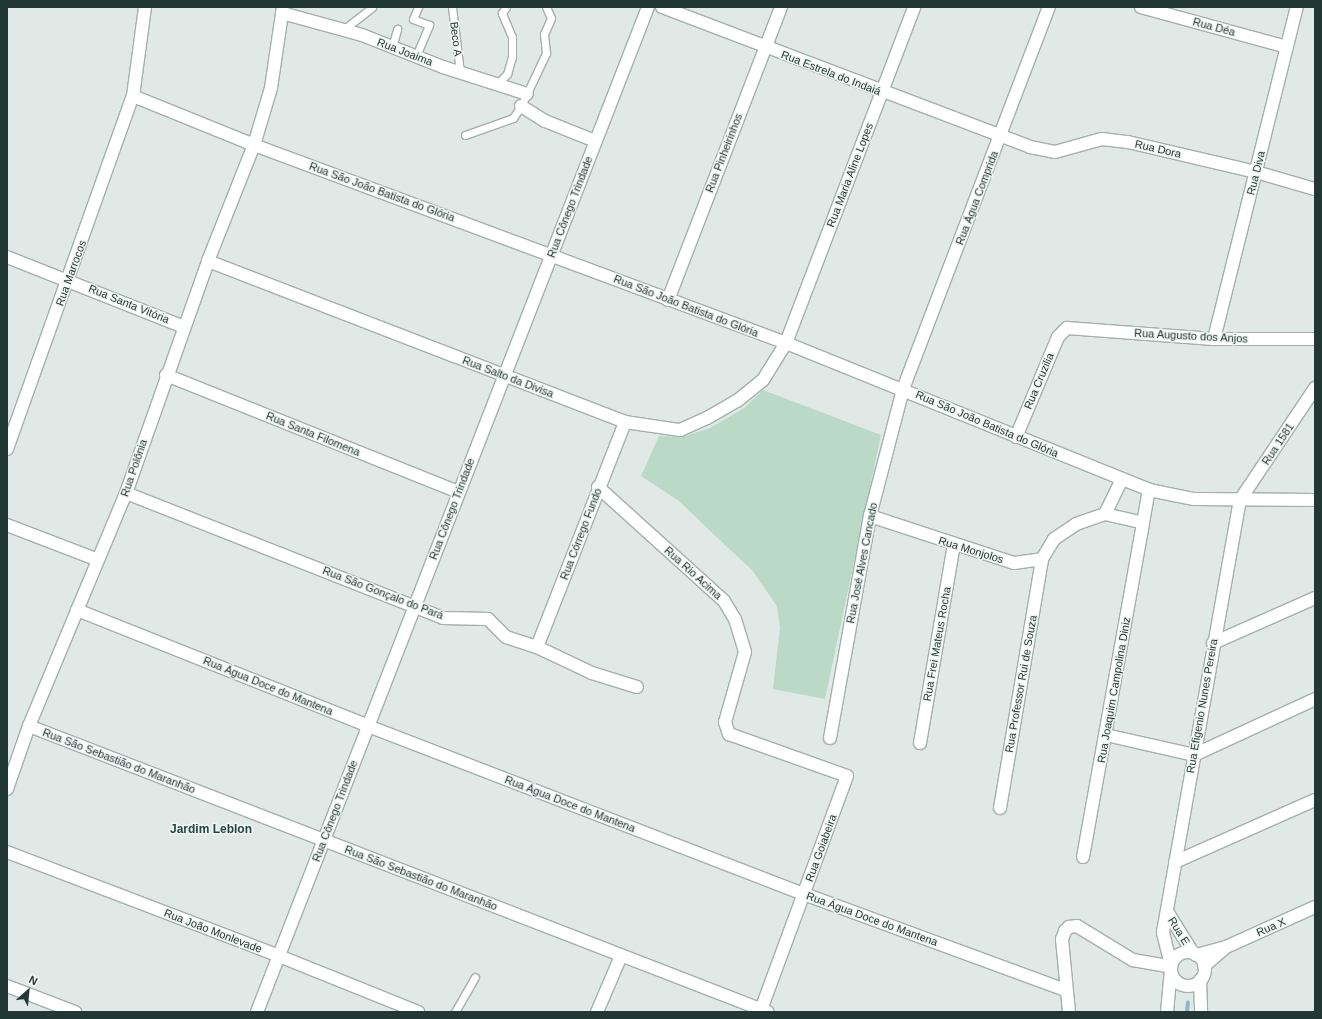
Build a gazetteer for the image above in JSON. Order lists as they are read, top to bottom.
{
  "streets": {
    "street": [
      "Rua Déa",
      "Rua Joaima",
      "Rua Estrela do Indaiá",
      "Rua Dora",
      "Rua Pinheirinhos",
      "Rua Diva",
      "Rua Maria Aline Lopes",
      "Rua São João Batista do Glória",
      "Rua Água Comprida",
      "Rua Cônego Trindade",
      "Rua Marrocos",
      "Rua Santa Vitória",
      "Rua Augusto dos Anjos",
      "Rua Salto da Divisa",
      "Rua Cruzilia",
      "Rua Santa Filomena",
      "Rua 1581",
      "Rua Polônia",
      "Rua Córrego Fundo",
      "Rua Monjolos",
      "Rua José Alves Cancado",
      "Rua Rio Acima",
      "Rua São Gonçalo do Pará",
      "Rua Frei Mateus Rocha",
      "Rua Professor Rui de Souza",
      "Rua Água Doce do Mantena",
      "Rua Joaquim Campolina Diniz",
      "Rua Efigenio Nunes Pereira",
      "Rua São Sebastião do Maranhão",
      "Rua Goiabeira",
      "Rua X",
      "Rua João Monlevade",
      "Rua E"
    ],
    "lane": ["Beco A"]
  },
  "crossings": [
    ["Rua Déa", "Rua Diva"],
    ["Beco A", "Rua Joaima"],
    ["Rua Joaima", "Rua Polônia"],
    ["Rua Estrela do Indaiá", "Rua Dora"],
    ["Rua Estrela do Indaiá", "Rua Pinheirinhos"],
    ["Rua Estrela do Indaiá", "Rua Maria Aline Lopes"],
    ["Rua Estrela do Indaiá", "Rua Água Comprida"],
    ["Rua Dora", "Rua Diva"],
    ["Rua Dora", "Rua Água Comprida"],
    ["Rua Pinheirinhos", "Rua São João Batista do Glória"],
    ["Rua Diva", "Rua Augusto dos Anjos"],
    ["Rua Maria Aline Lopes", "Rua São João Batista do Glória"],
    ["Rua Maria Aline Lopes", "Rua Salto da Divisa"],
    ["Rua São João Batista do Glória", "Rua Água Comprida"],
    ["Rua São João Batista do Glória", "Rua Cônego Trindade"],
    ["Rua São João Batista do Glória", "Rua Marrocos"],
    ["Rua São João Batista do Glória", "Rua Salto da Divisa"],
    ["Rua São João Batista do Glória", "Rua Cruzilia"],
    ["Rua São João Batista do Glória", "Rua 1581"],
    ["Rua São João Batista do Glória", "Rua Polônia"],
    ["Rua São João Batista do Glória", "Rua José Alves Cancado"],
    ["Rua São João Batista do Glória", "Rua Efigenio Nunes Pereira"],
    ["Rua Água Comprida", "Rua José Alves Cancado"],
    ["Rua Cônego Trindade", "Rua Salto da Divisa"],
    ["Rua Cônego Trindade", "Rua Santa Filomena"],
    ["Rua Cônego Trindade", "Rua São Gonçalo do Pará"],
    ["Rua Cônego Trindade", "Rua Água Doce do Mantena"],
    ["Rua Cônego Trindade", "Rua São Sebastião do Maranhão"],
    ["Rua Cônego Trindade", "Rua João Monlevade"],
    ["Rua Marrocos", "Rua Santa Vitória"],
    ["Rua Santa Vitória", "Rua Polônia"],
    ["Rua Augusto dos Anjos", "Rua Cruzilia"],
    ["Rua Salto da Divisa", "Rua Polônia"],
    ["Rua Salto da Divisa", "Rua Córrego Fundo"],
    ["Rua Santa Filomena", "Rua Polônia"],
    ["Rua 1581", "Rua Efigenio Nunes Pereira"],
    ["Rua Polônia", "Rua São Gonçalo do Pará"],
    ["Rua Polônia", "Rua Água Doce do Mantena"],
    ["Rua Polônia", "Rua São Sebastião do Maranhão"],
    ["Rua Córrego Fundo", "Rua Rio Acima"],
    ["Rua Córrego Fundo", "Rua São Gonçalo do Pará"],
    ["Rua Monjolos", "Rua José Alves Cancado"],
    ["Rua Monjolos", "Rua Frei Mateus Rocha"],
    ["Rua Monjolos", "Rua Professor Rui de Souza"],
    ["Rua Rio Acima", "Rua Goiabeira"],
    ["Rua Água Doce do Mantena", "Rua Goiabeira"],
    ["Rua Efigenio Nunes Pereira", "Rua E"],
    ["Rua São Sebastião do Maranhão", "Rua Goiabeira"],
    ["Rua X", "Rua E"]
  ],
  "districts": ["Jardim Leblon"],
  "north": "top right"
}
